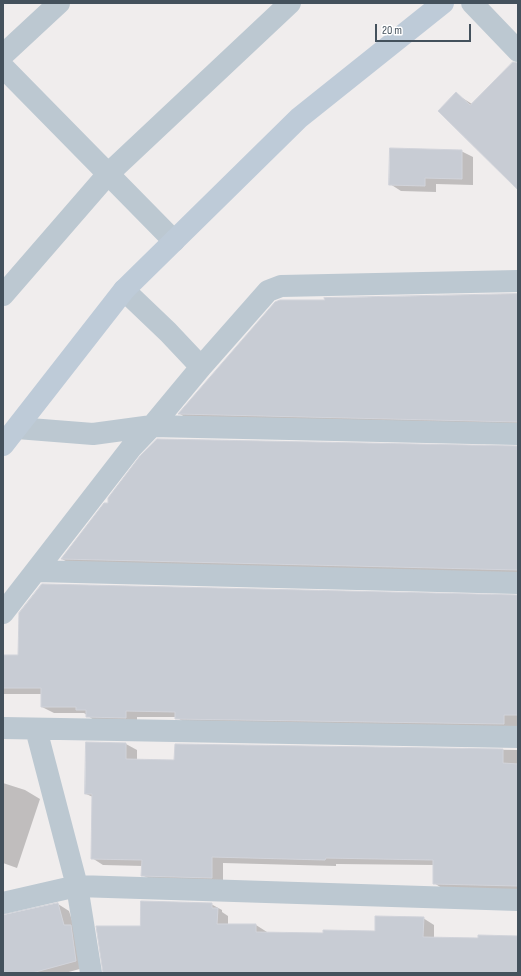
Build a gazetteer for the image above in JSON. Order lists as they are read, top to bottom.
{
  "scale_bar": "20 m"
}
